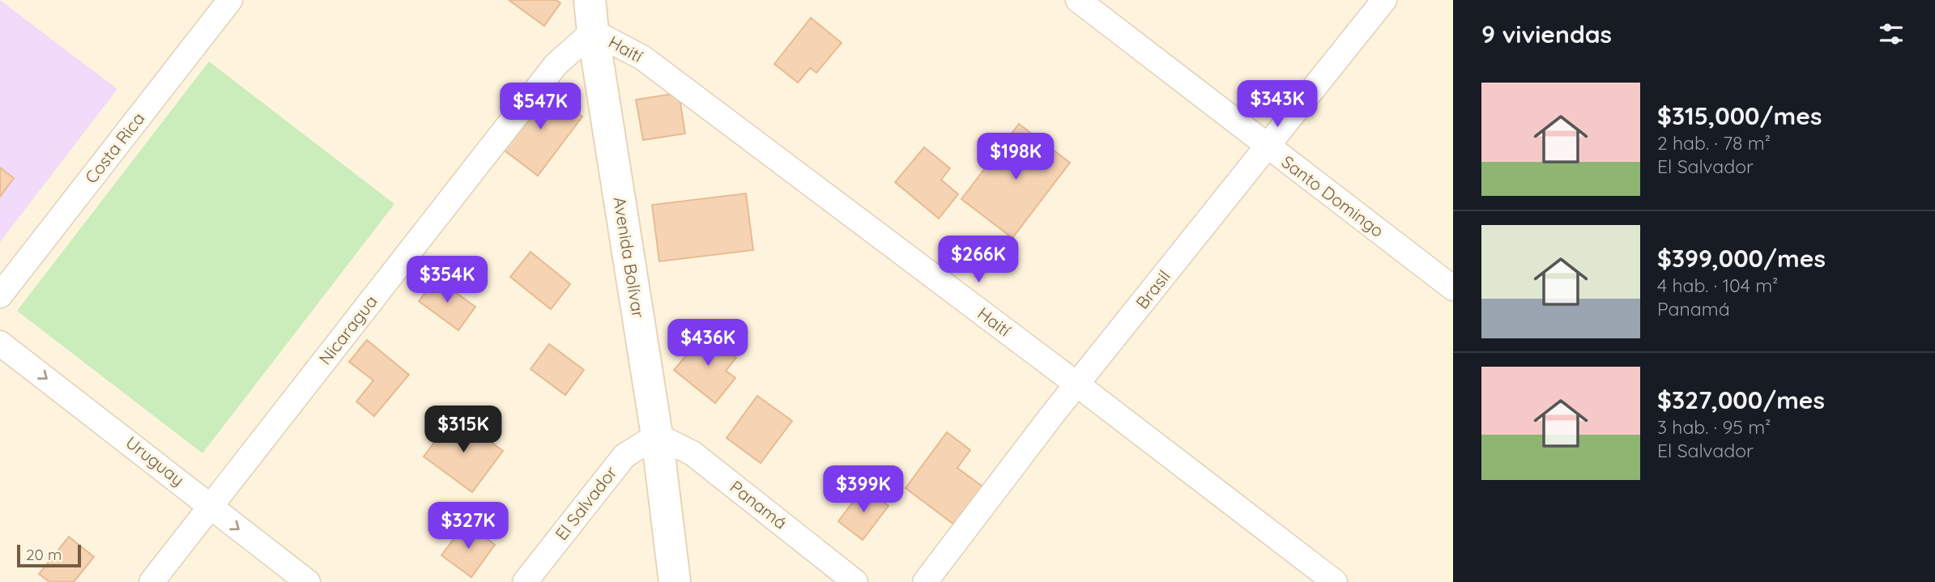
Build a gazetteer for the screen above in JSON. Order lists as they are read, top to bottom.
{
  "streets": {
    "main road": ["Avenida Bolívar"],
    "street": [
      "Haití",
      "Costa Rica",
      "Santo Domingo",
      "Brasil",
      "Nicaragua",
      "Uruguay",
      "El Salvador",
      "Panamá"
    ]
  },
  "crossings": [
    ["Haití", "Avenida Bolívar"],
    ["Haití", "Brasil"],
    ["Haití", "Nicaragua"],
    ["Santo Domingo", "Brasil"],
    ["Avenida Bolívar", "Nicaragua"],
    ["Avenida Bolívar", "El Salvador"],
    ["Avenida Bolívar", "Panamá"],
    ["Nicaragua", "Uruguay"],
    ["El Salvador", "Panamá"]
  ],
  "one_way": ["Uruguay"],
  "scale_bar": "20 m",
  "page": {
    "heading": "9 viviendas",
    "list": [
      {
        "name": "$315,000/mes",
        "note": "2 hab. · 78 m² · El Salvador"
      },
      {
        "name": "$399,000/mes",
        "note": "4 hab. · 104 m² · Panamá"
      },
      {
        "name": "$327,000/mes",
        "note": "3 hab. · 95 m² · El Salvador"
      }
    ],
    "price": [
      "$343K",
      "$547K",
      "$198K",
      "$266K",
      "$354K",
      "$436K",
      "$315K",
      "$399K",
      "$327K"
    ],
    "scale": "20 m"
  }
}
